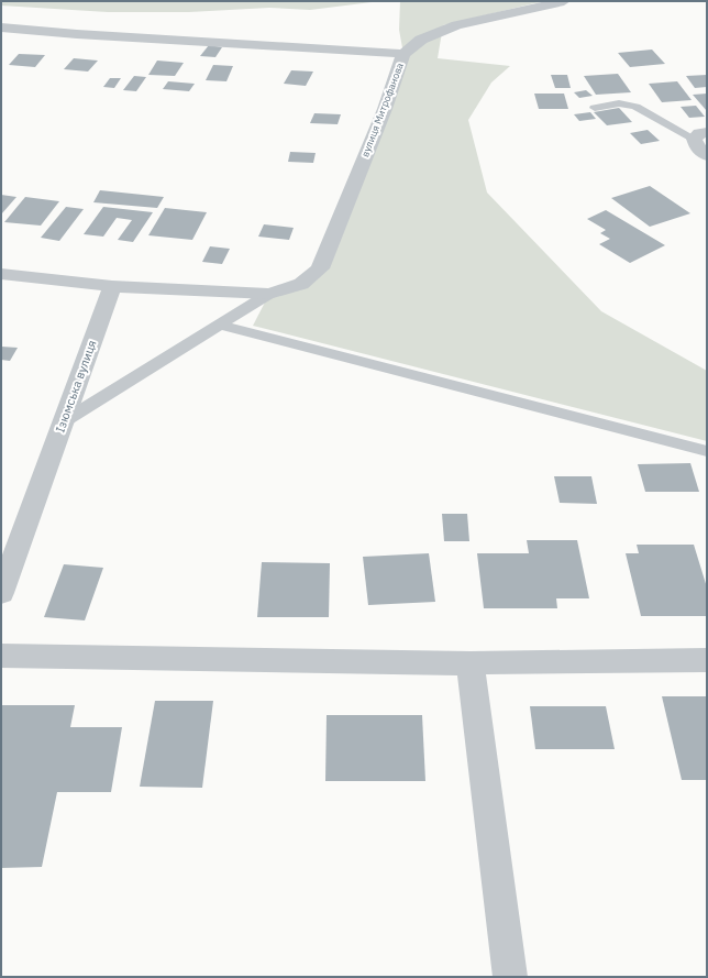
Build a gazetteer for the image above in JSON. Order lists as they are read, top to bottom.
{
  "streets": {
    "street": ["вулиця Митрофанова", "Ізюмська вулиця"]
  },
  "crossings": [
    ["вулиця Митрофанова", "Ізюмська вулиця"]
  ]
}
